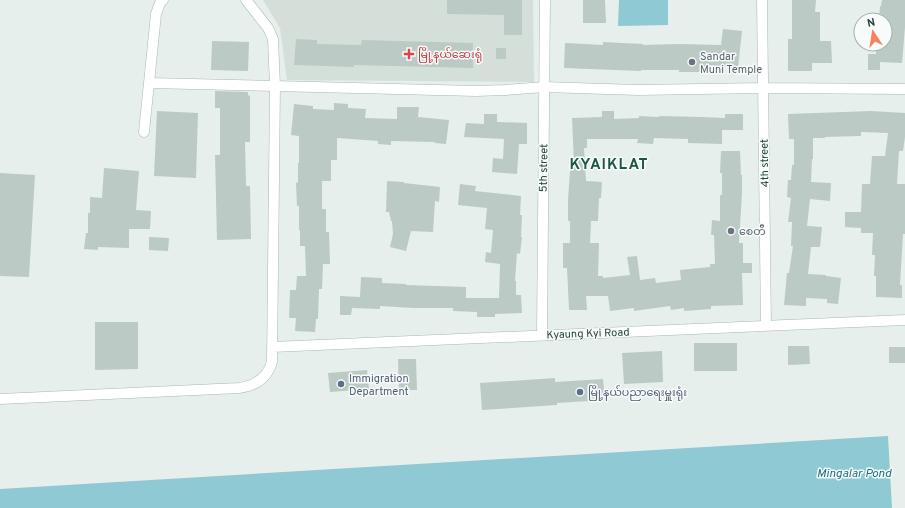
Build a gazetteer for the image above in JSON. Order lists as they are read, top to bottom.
{
  "streets": {
    "street": ["4th street", "5th street", "Kyaung Kyi Road"]
  },
  "crossings": [
    ["4th street", "Kyaung Kyi Road"],
    ["5th street", "Kyaung Kyi Road"]
  ],
  "districts": ["KYAIKLAT"],
  "water": ["Mingalar Pond"],
  "places": {
    "health": ["မြို့နယ်ဆေးရုံ"],
    "other": [
      "Sandar Muni Temple",
      "စေတီ",
      "Immigration Department",
      "မြို့နယ်ပညာရေးမှူးရုံး"
    ]
  },
  "north": "top"
}
